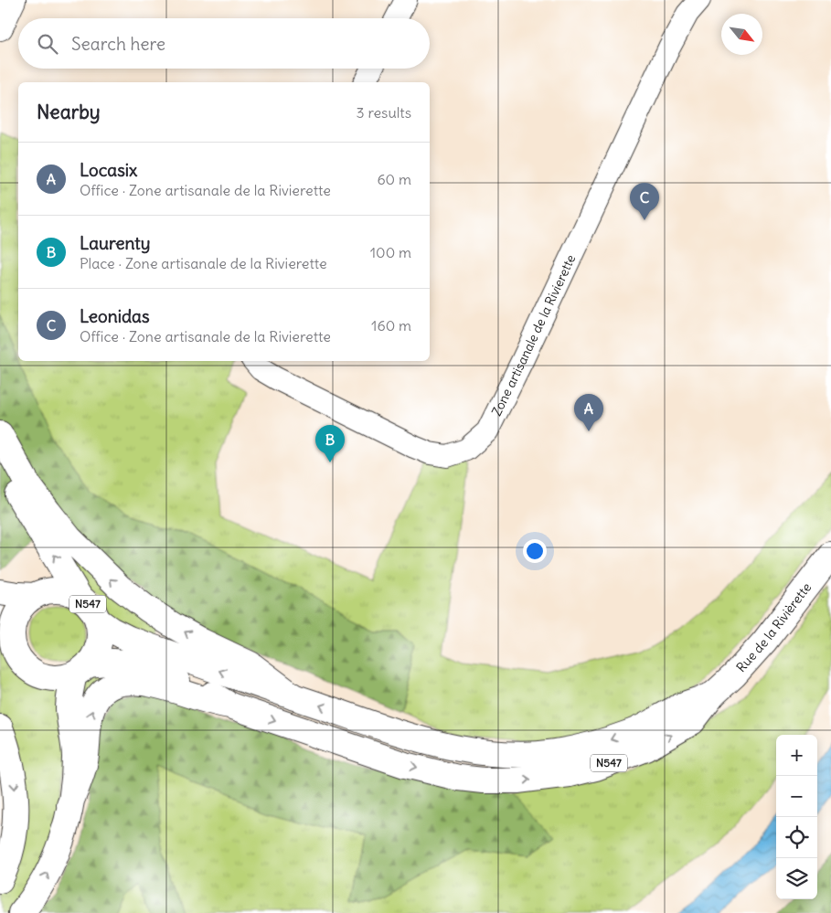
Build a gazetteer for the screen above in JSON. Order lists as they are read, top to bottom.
{
  "streets": {
    "main road": ["N547", "Rue de la Rivièrette"],
    "street": ["Zone artisanale de la Rivierette"]
  },
  "crossings": [
    ["N547", "Rue de la Rivièrette"]
  ],
  "north": "bottom right",
  "page": {
    "search": "Search here",
    "heading": ["Nearby", "3 results"],
    "list": [
      {
        "mark": "A",
        "name": "Locasix",
        "note": "Office · Zone artisanale de la Rivierette",
        "value": "60 m"
      },
      {
        "mark": "B",
        "name": "Laurenty",
        "note": "Place · Zone artisanale de la Rivierette",
        "value": "100 m"
      },
      {
        "mark": "C",
        "name": "Leonidas",
        "note": "Office · Zone artisanale de la Rivierette",
        "value": "160 m"
      }
    ],
    "pins": ["C", "A", "B"],
    "map_buttons": ["+", "−"]
  }
}
